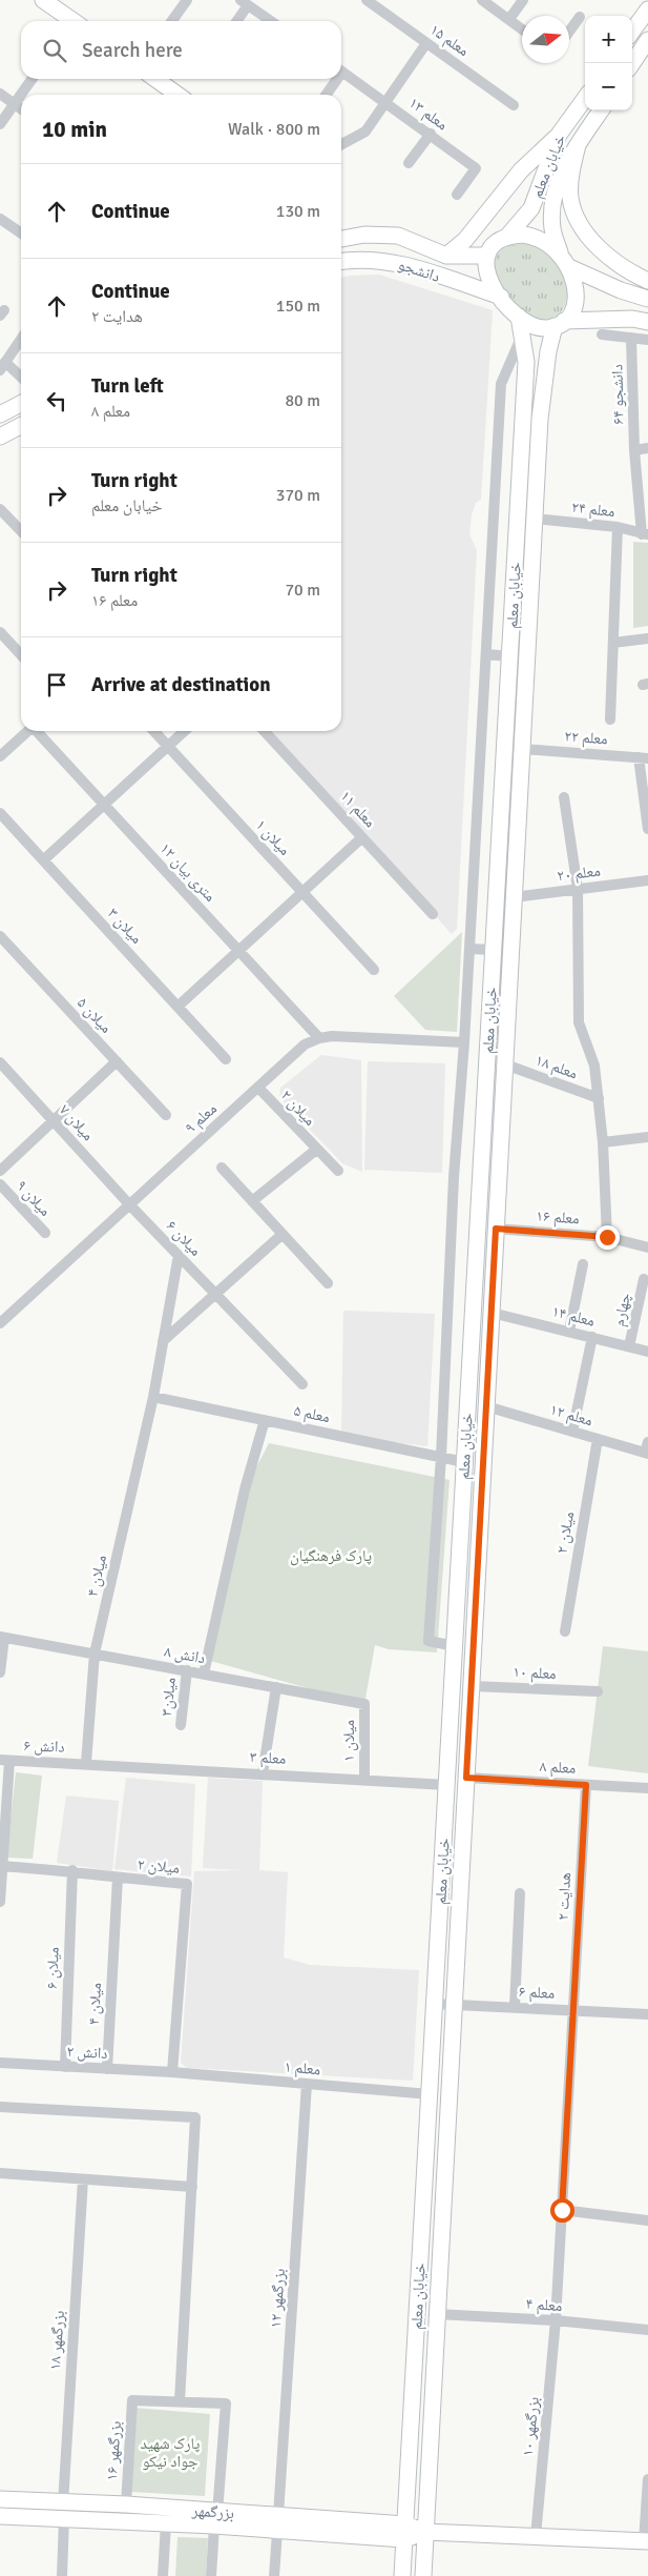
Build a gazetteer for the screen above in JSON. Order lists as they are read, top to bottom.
{
  "streets": {
    "main road": ["خیابان معلم", "دانشجو", "بزرگمهر"],
    "street": [
      "معلم ۱۵",
      "معلم ۱۳",
      "دانشجو ۶۴",
      "معلم ۲۴",
      "معلم ۲۲",
      "معلم ۱۱",
      "میلان ۱",
      "۱۲ متری بیان",
      "معلم ۲۰",
      "میلان ۳",
      "میلان ۵",
      "معلم ۱۸",
      "میلان ۲",
      "معلم ۹",
      "میلان ۷",
      "میلان ۹",
      "معلم ۱۶",
      "میلان ۶",
      "چهارم",
      "معلم ۱۴",
      "معلم ۵",
      "معلم ۱۲",
      "میلان ۴",
      "دانش ۸",
      "معلم ۱۰",
      "میلان۳",
      "دانش ۶",
      "معلم ۳",
      "معلم ۸",
      "هدایت ۲",
      "معلم ۶",
      "دانش ۲",
      "معلم ۱",
      "بزرگمهر ۱۲",
      "معلم ۴",
      "بزرگمهر ۱۸",
      "بزرگمهر ۱۰",
      "بزرگمهر ۱۶"
    ]
  },
  "crossings": [
    ["خیابان معلم", "دانشجو"],
    ["خیابان معلم", "معلم ۲۴"],
    ["خیابان معلم", "معلم ۲۲"],
    ["خیابان معلم", "معلم ۲۰"],
    ["خیابان معلم", "معلم ۱۸"],
    ["خیابان معلم", "معلم ۱۶"],
    ["خیابان معلم", "معلم ۱۴"],
    ["خیابان معلم", "معلم ۵"],
    ["خیابان معلم", "معلم ۱۲"],
    ["خیابان معلم", "معلم ۱۰"],
    ["خیابان معلم", "معلم ۳"],
    ["خیابان معلم", "معلم ۸"],
    ["خیابان معلم", "معلم ۶"],
    ["خیابان معلم", "معلم ۱"],
    ["خیابان معلم", "معلم ۴"],
    ["خیابان معلم", "بزرگمهر"],
    ["دانشجو ۶۴", "معلم ۲۴"],
    ["میلان ۱", "دانش ۸"],
    ["میلان ۱", "معلم ۳"],
    ["۱۲ متری بیان", "معلم ۹"],
    ["میلان ۲", "معلم ۹"],
    ["میلان ۲", "میلان ۶"],
    ["میلان ۲", "معلم ۱۲"],
    ["میلان ۲", "میلان ۴"],
    ["میلان ۲", "دانش ۲"],
    ["میلان ۲", "معلم ۱"],
    ["معلم ۹", "میلان ۷"],
    ["معلم ۹", "میلان ۶"],
    ["میلان ۷", "میلان ۶"],
    ["میلان ۶", "میلان ۴"],
    ["میلان ۶", "دانش ۲"],
    ["چهارم", "معلم ۱۴"],
    ["معلم ۵", "میلان ۴"],
    ["میلان ۴", "دانش ۸"],
    ["میلان ۴", "دانش ۶"],
    ["میلان ۴", "معلم ۳"],
    ["میلان ۴", "دانش ۲"],
    ["دانش ۸", "میلان۳"],
    ["دانش ۶", "معلم ۳"],
    ["معلم ۸", "هدایت ۲"],
    ["هدایت ۲", "معلم ۶"],
    ["هدایت ۲", "بزرگمهر ۱۰"],
    ["دانش ۲", "معلم ۱"],
    ["معلم ۱", "بزرگمهر ۱۲"],
    ["بزرگمهر ۱۲", "بزرگمهر"],
    ["معلم ۴", "بزرگمهر ۱۰"],
    ["بزرگمهر ۱۸", "بزرگمهر"],
    ["بزرگمهر ۱۰", "بزرگمهر"],
    ["بزرگمهر ۱۶", "بزرگمهر"]
  ],
  "parks": ["پارک فرهنگیان", "پارک شهید جواد نیکو"],
  "north": "right",
  "page": {
    "map_buttons": ["+", "−"],
    "search": "Search here",
    "heading": ["10 min", "Walk · 800 m"],
    "list": [
      ["Continue", "130 m"],
      ["Continue", "هدایت ۲", "150 m"],
      ["Turn left", "معلم ۸", "80 m"],
      ["Turn right", "خیابان معلم", "370 m"],
      ["Turn right", "معلم ۱۶", "70 m"],
      "Arrive at destination"
    ]
  }
}
